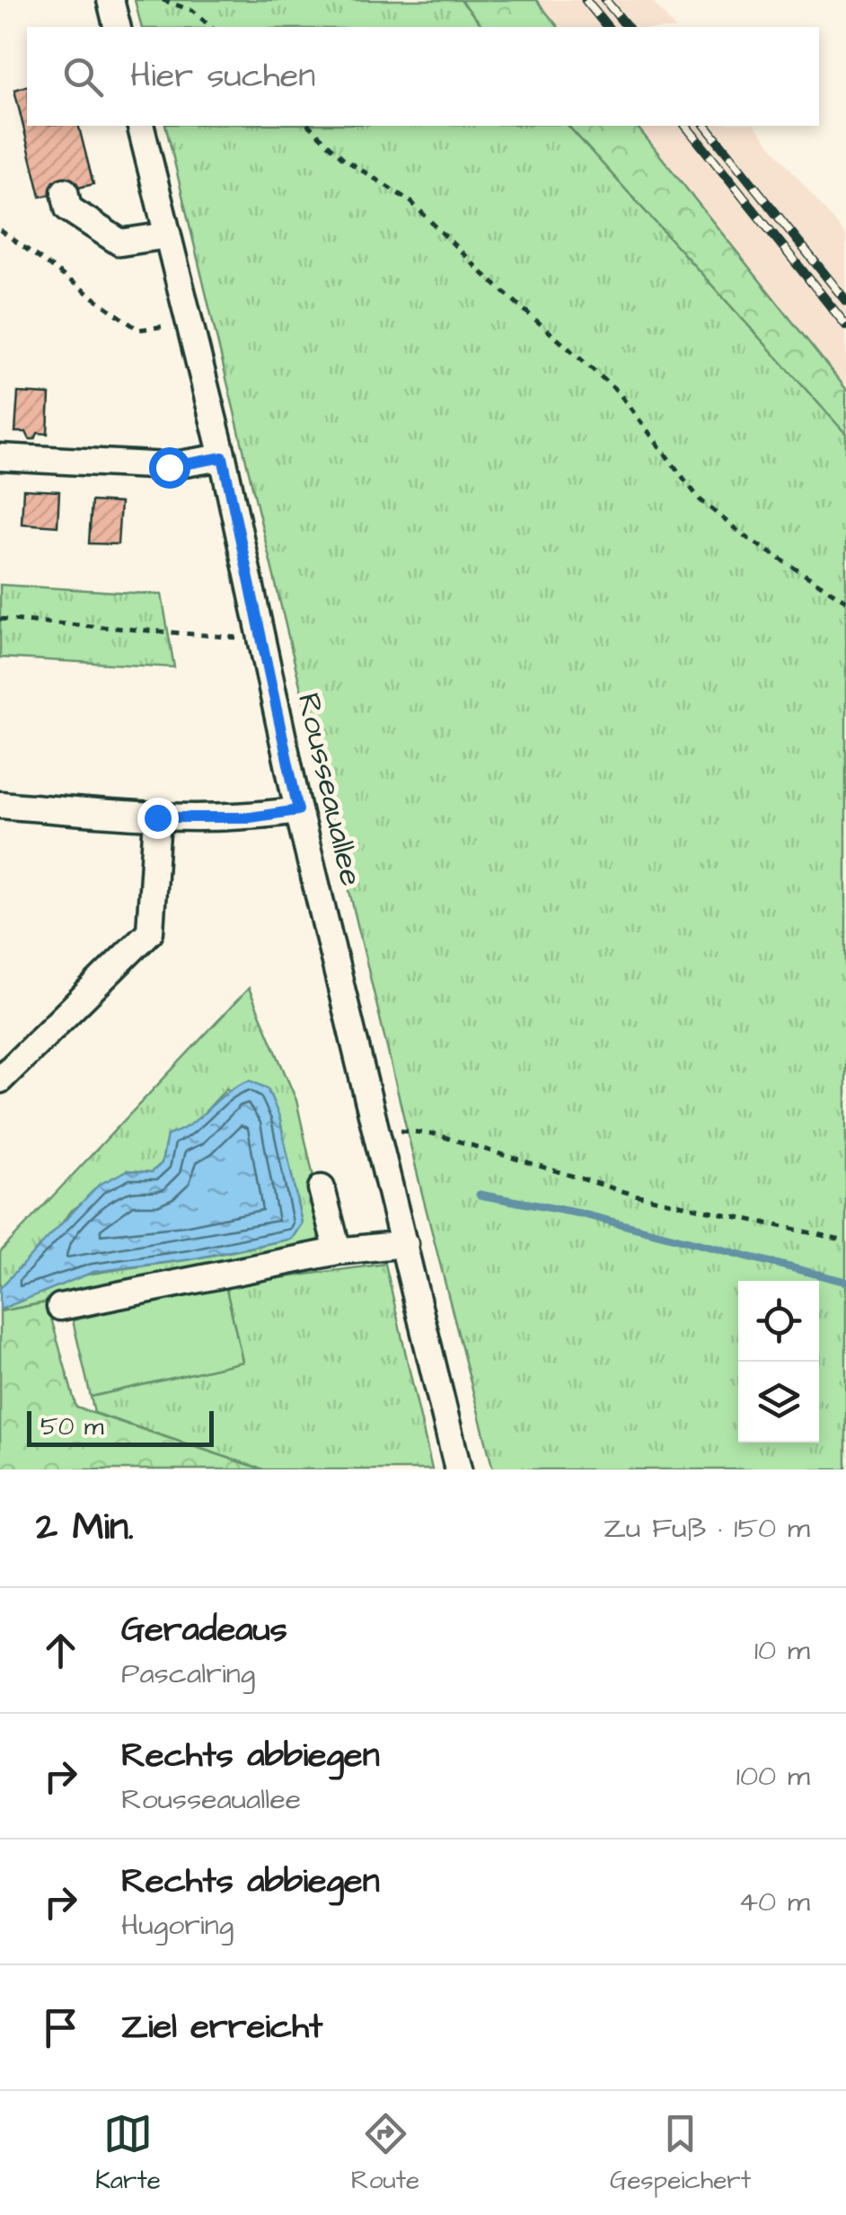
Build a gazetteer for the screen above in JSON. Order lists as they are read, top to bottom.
{
  "streets": {
    "street": ["Rousseauallee"]
  },
  "scale_bar": "50 m",
  "page": {
    "search": "Hier suchen",
    "scale": "50 m",
    "heading": ["2 Min.", "Zu Fuß · 150 m"],
    "list": [
      ["Geradeaus", "Pascalring", "10 m"],
      ["Rechts abbiegen", "Rousseauallee", "100 m"],
      ["Rechts abbiegen", "Hugoring", "40 m"],
      "Ziel erreicht"
    ],
    "nav": ["Karte", "Route", "Gespeichert"]
  }
}
